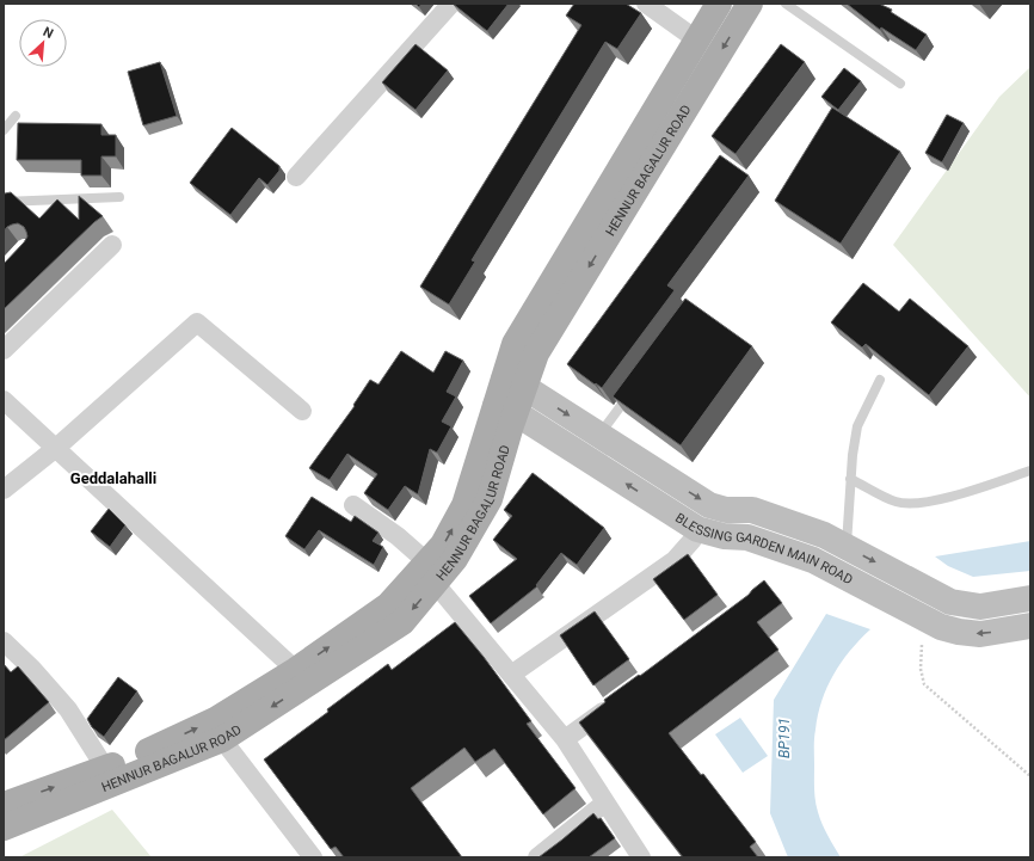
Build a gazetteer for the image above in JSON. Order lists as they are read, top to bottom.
{
  "streets": {
    "main road": ["HENNUR BAGALUR ROAD", "BLESSING GARDEN MAIN ROAD"]
  },
  "crossings": [
    ["HENNUR BAGALUR ROAD", "BLESSING GARDEN MAIN ROAD"]
  ],
  "districts": ["Geddalahalli"],
  "water": ["BP191"],
  "north": "top right"
}
